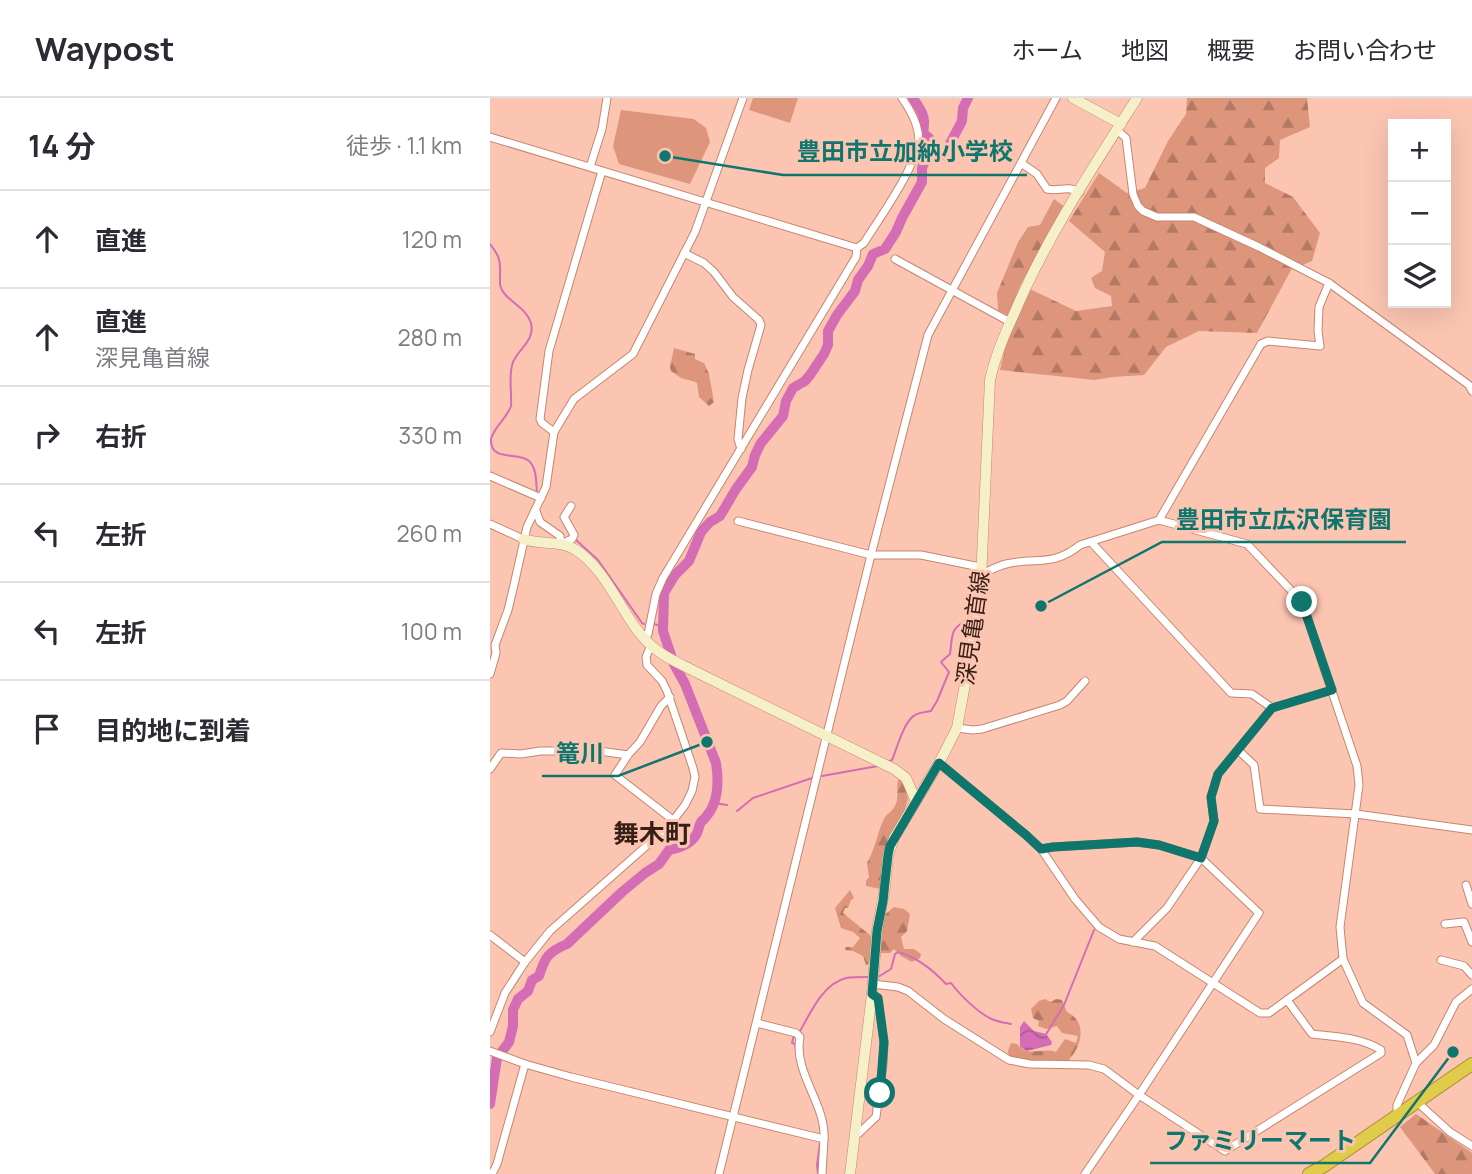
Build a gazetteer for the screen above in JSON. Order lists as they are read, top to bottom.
{
  "streets": {
    "main road": ["深見亀首線"]
  },
  "districts": ["舞木町"],
  "places": [
    "豊田市立加納小学校",
    "豊田市立広沢保育園",
    "篭川",
    "ファミリーマート"
  ],
  "page": {
    "header": "Waypost",
    "nav": [
      "ホーム",
      "地図",
      "概要",
      "お問い合わせ"
    ],
    "heading": ["14 分", "徒歩 · 1.1 km"],
    "map_buttons": ["+", "−"],
    "list": [
      ["直進", "120 m"],
      ["直進", "深見亀首線", "280 m"],
      ["右折", "330 m"],
      ["左折", "260 m"],
      ["左折", "100 m"],
      "目的地に到着"
    ]
  }
}
